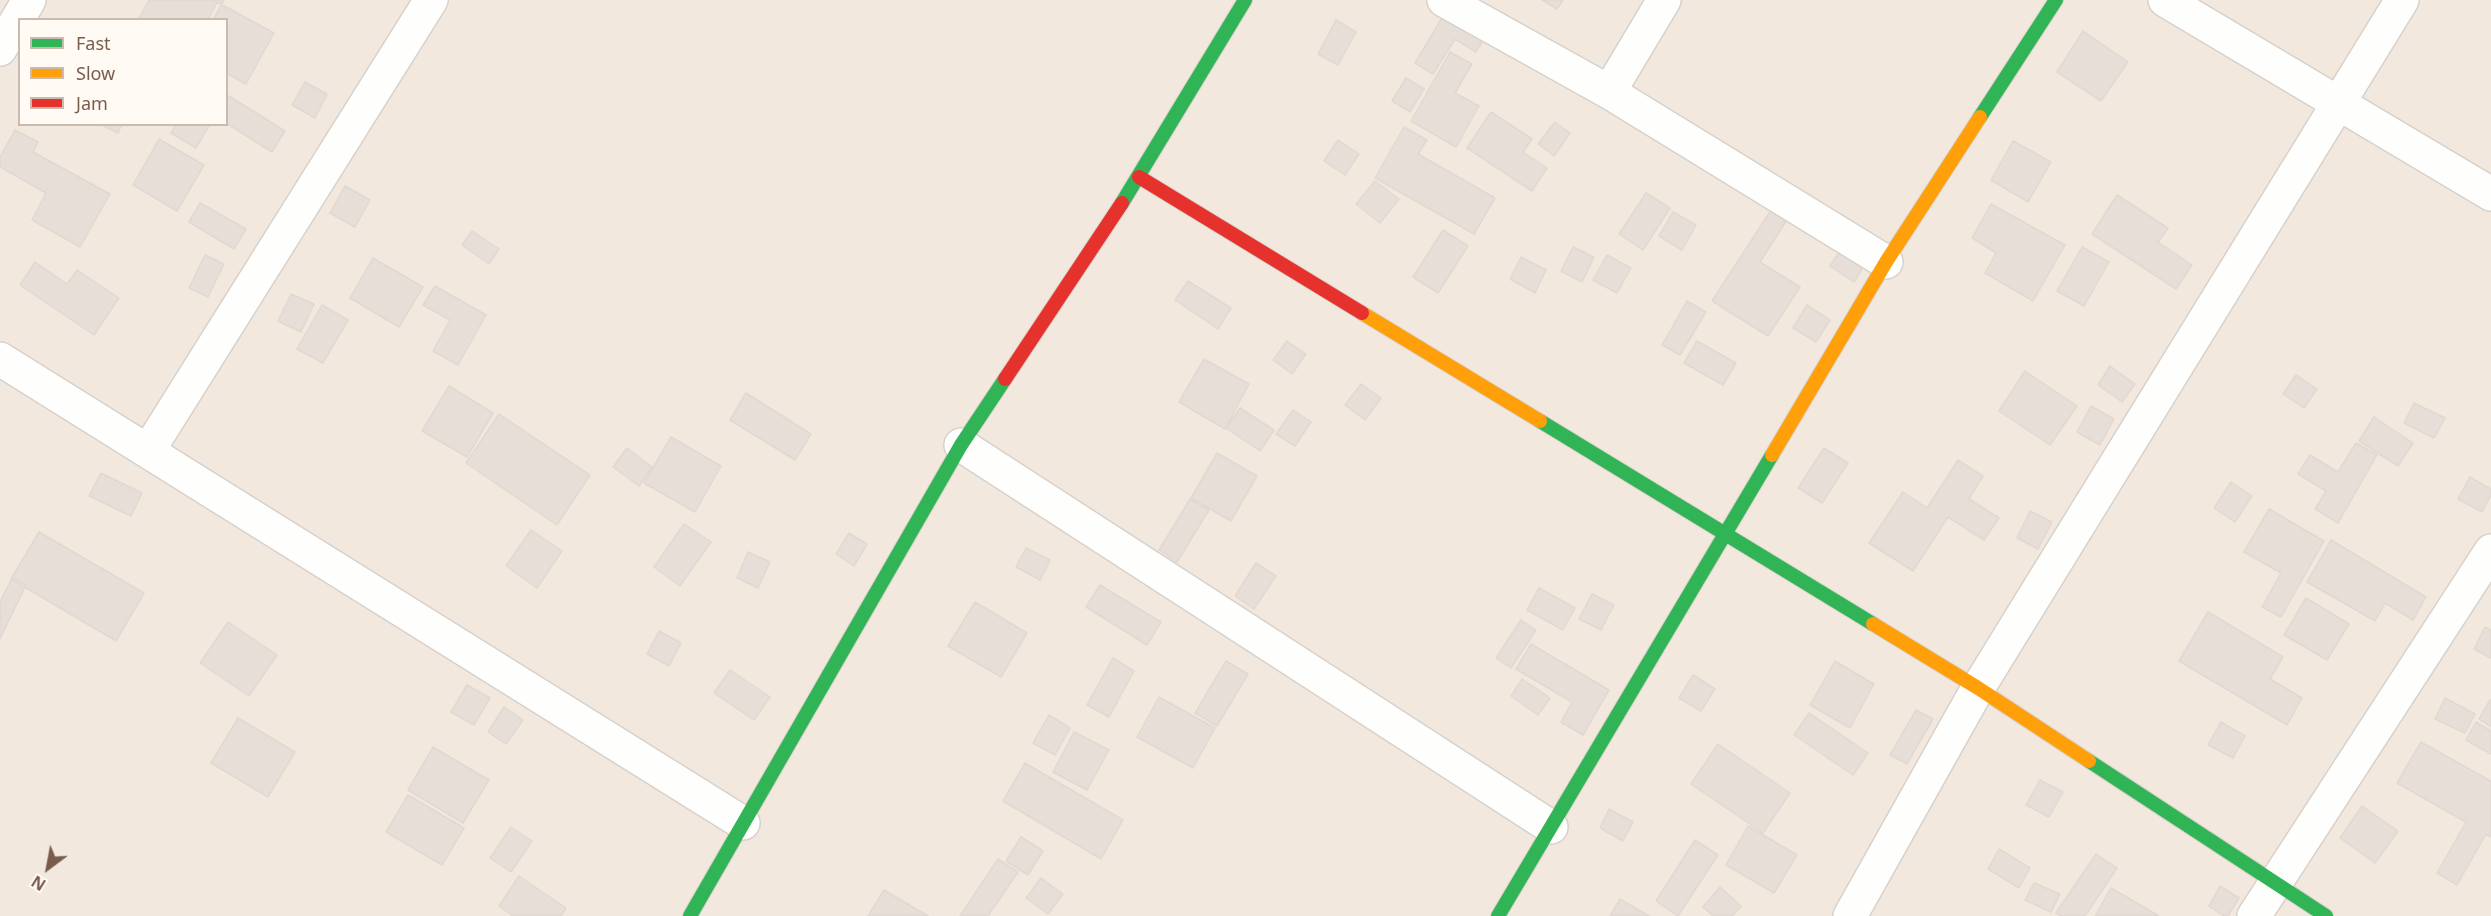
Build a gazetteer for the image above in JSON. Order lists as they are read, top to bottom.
{
  "legend": ["Fast", "Slow", "Jam"],
  "north": "bottom left"
}
